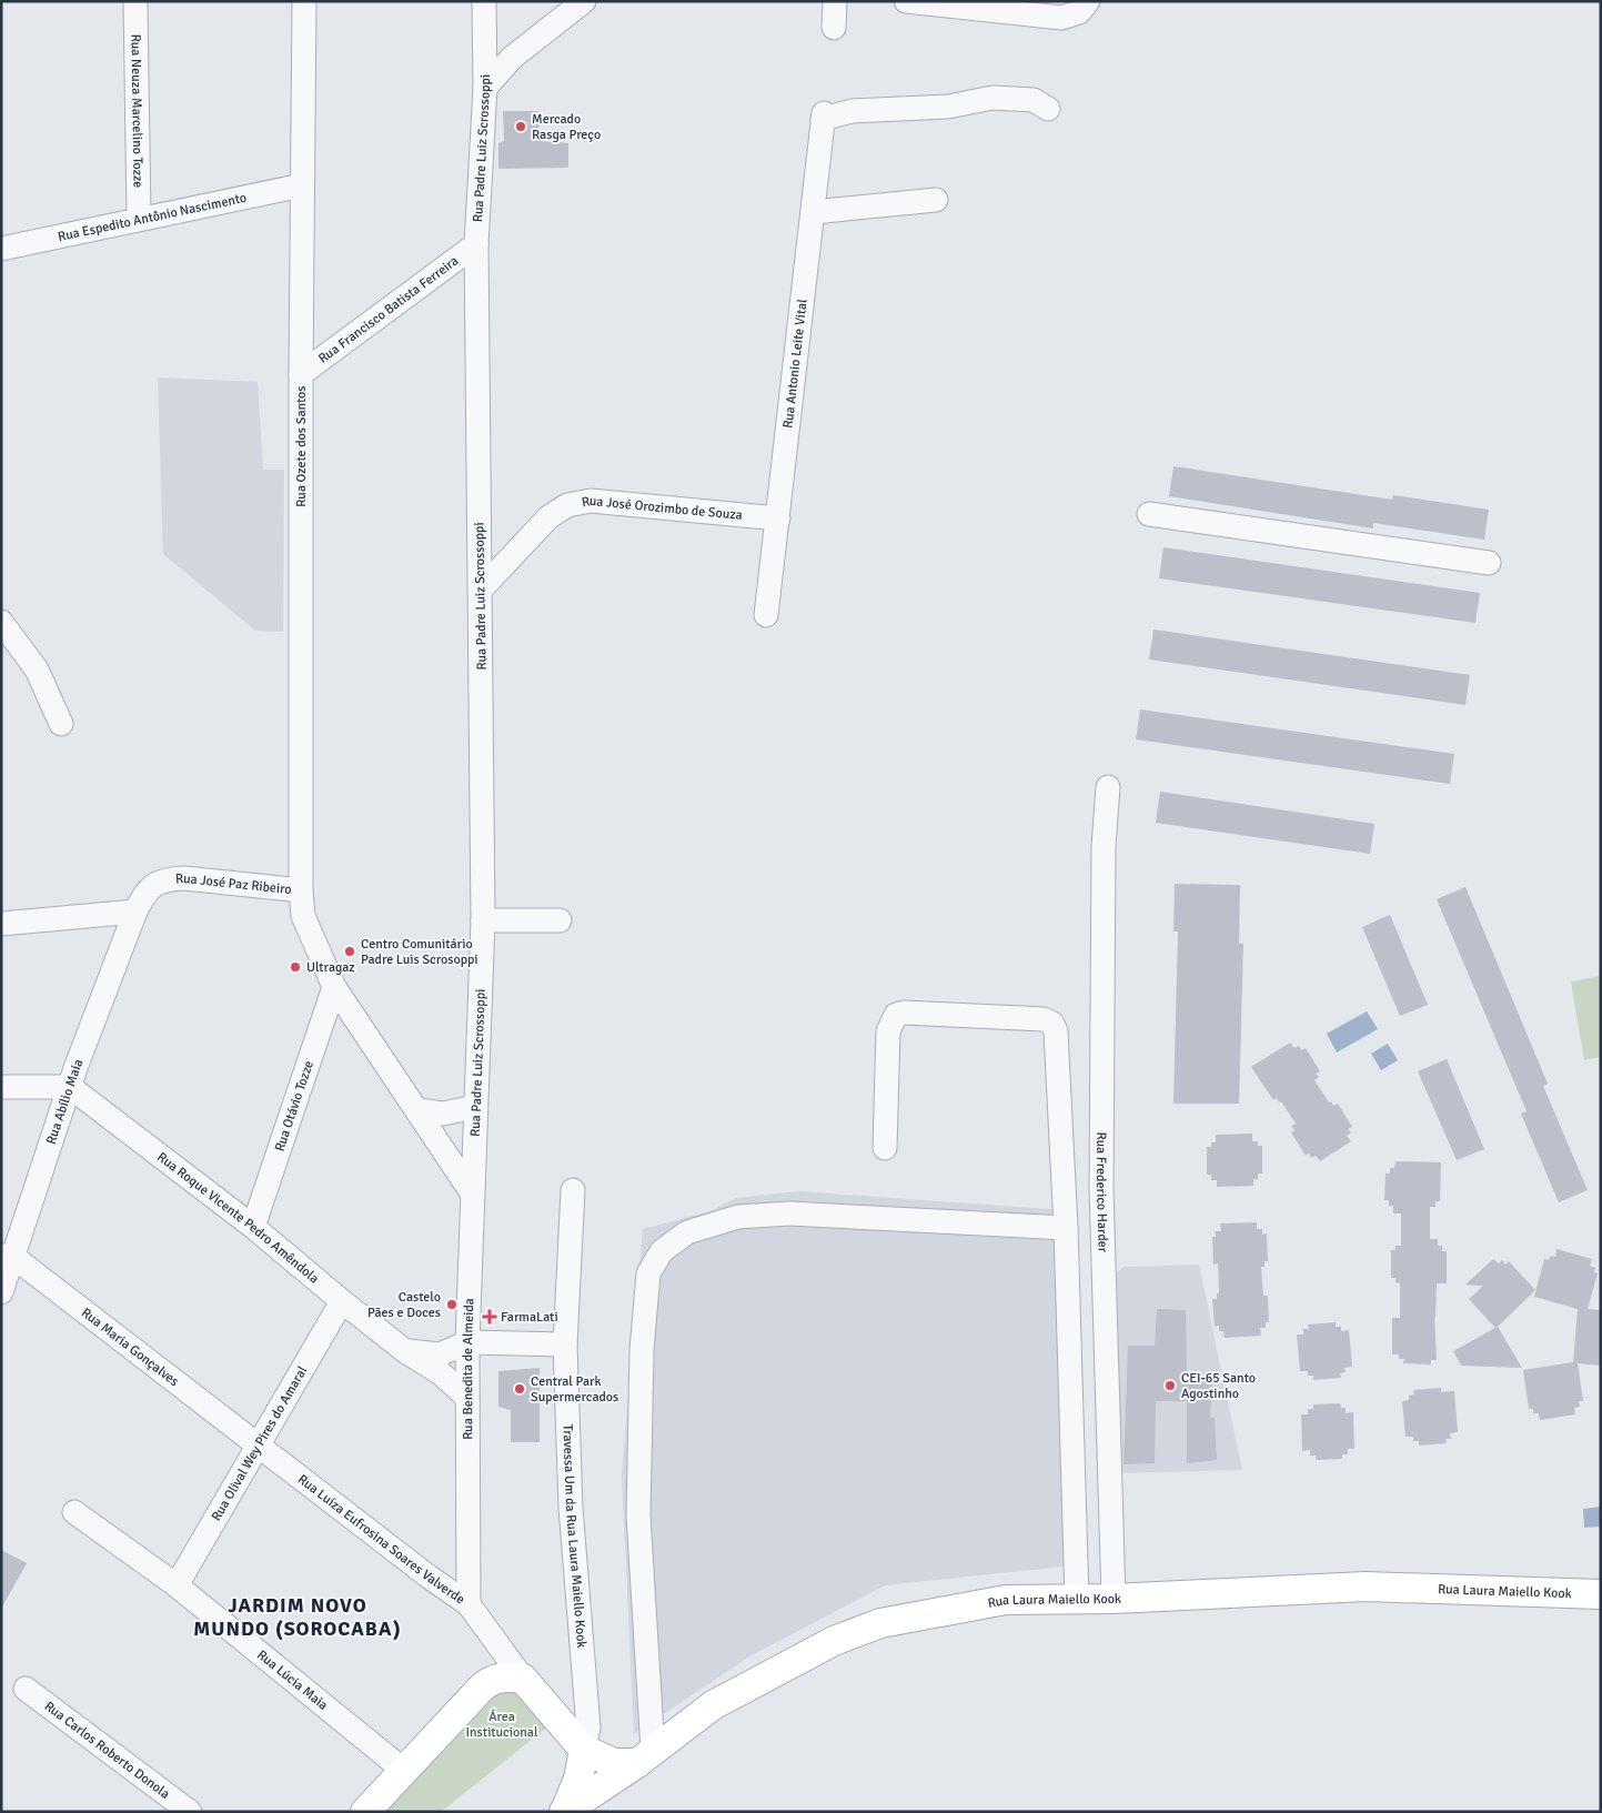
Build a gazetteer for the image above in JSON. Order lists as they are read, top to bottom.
{
  "streets": {
    "main road": ["Rua Laura Maiello Kook"],
    "street": [
      "Rua Neuza Marcelino Tozze",
      "Rua Padre Luiz Scrossoppi",
      "Rua Espedito Antônio Nascimento",
      "Rua Francisco Batista Ferreira",
      "Rua Antonio Leite Vital",
      "Rua Ozete dos Santos",
      "Rua José Orozimbo de Souza",
      "Rua José Paz Ribeiro",
      "Rua Abílio Maia",
      "Rua Otávio Tozze",
      "Rua Frederico Harder",
      "Rua Roque Vicente Pedro Amêndola",
      "Rua Maria Gonçalves",
      "Rua Benedita de Almeida",
      "Rua Olival Wey Pires do Amaral",
      "Travessa Um da Rua Laura Maiello Kook",
      "Rua Luíza Eufrosina Soares Valverde",
      "Rua Lúcia Maia",
      "Rua Carlos Roberto Donola"
    ]
  },
  "crossings": [
    ["Rua Neuza Marcelino Tozze", "Rua Espedito Antônio Nascimento"],
    ["Rua Padre Luiz Scrossoppi", "Rua Francisco Batista Ferreira"],
    ["Rua Padre Luiz Scrossoppi", "Rua José Orozimbo de Souza"],
    ["Rua Padre Luiz Scrossoppi", "Rua José Paz Ribeiro"],
    ["Rua Padre Luiz Scrossoppi", "Rua Benedita de Almeida"],
    ["Rua Espedito Antônio Nascimento", "Rua Ozete dos Santos"],
    ["Rua Francisco Batista Ferreira", "Rua Ozete dos Santos"],
    ["Rua Antonio Leite Vital", "Rua José Orozimbo de Souza"],
    ["Rua Ozete dos Santos", "Rua José Paz Ribeiro"],
    ["Rua José Paz Ribeiro", "Rua Abílio Maia"],
    ["Rua José Paz Ribeiro", "Rua Otávio Tozze"],
    ["Rua José Paz Ribeiro", "Rua Benedita de Almeida"],
    ["Rua Abílio Maia", "Rua Roque Vicente Pedro Amêndola"],
    ["Rua Abílio Maia", "Rua Maria Gonçalves"],
    ["Rua Otávio Tozze", "Rua Roque Vicente Pedro Amêndola"],
    ["Rua Frederico Harder", "Rua Laura Maiello Kook"],
    ["Rua Roque Vicente Pedro Amêndola", "Rua Benedita de Almeida"],
    ["Rua Roque Vicente Pedro Amêndola", "Rua Olival Wey Pires do Amaral"],
    ["Rua Maria Gonçalves", "Rua Olival Wey Pires do Amaral"],
    ["Rua Maria Gonçalves", "Rua Luíza Eufrosina Soares Valverde"],
    ["Rua Benedita de Almeida", "Rua Luíza Eufrosina Soares Valverde"],
    ["Rua Olival Wey Pires do Amaral", "Rua Luíza Eufrosina Soares Valverde"],
    ["Rua Olival Wey Pires do Amaral", "Rua Lúcia Maia"]
  ],
  "districts": ["JARDIM NOVO MUNDO (SOROCABA)"],
  "parks": ["Área Institucional"],
  "places": {
    "other": [
      "Mercado Rasga Preço",
      "Centro Comunitário Padre Luis Scrosoppi",
      "Ultragaz",
      "Castelo Pães e Doces",
      "CEI-65 Santo Agostinho",
      "Central Park Supermercados"
    ],
    "health": ["FarmaLati"]
  }
}
